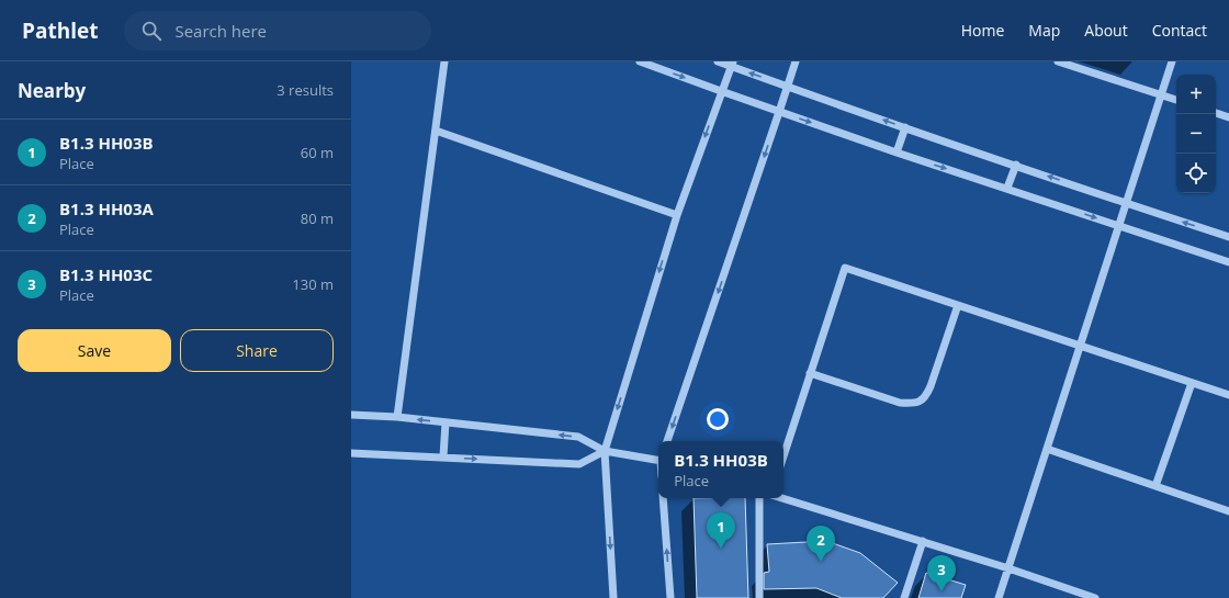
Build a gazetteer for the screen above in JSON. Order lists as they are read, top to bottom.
{
  "page": {
    "header": "Pathlet",
    "search": "Search here",
    "nav": [
      "Home",
      "Map",
      "About",
      "Contact"
    ],
    "heading": ["Nearby", "3 results"],
    "map_buttons": ["+", "−"],
    "list": [
      {
        "mark": "1",
        "name": "B1.3 HH03B",
        "note": "Place",
        "value": "60 m"
      },
      {
        "mark": "2",
        "name": "B1.3 HH03A",
        "note": "Place",
        "value": "80 m"
      },
      {
        "mark": "3",
        "name": "B1.3 HH03C",
        "note": "Place",
        "value": "130 m"
      }
    ],
    "buttons": ["Save", "Share"],
    "popup": ["B1.3 HH03B", "Place"],
    "pins": ["1", "2", "3"]
  }
}
